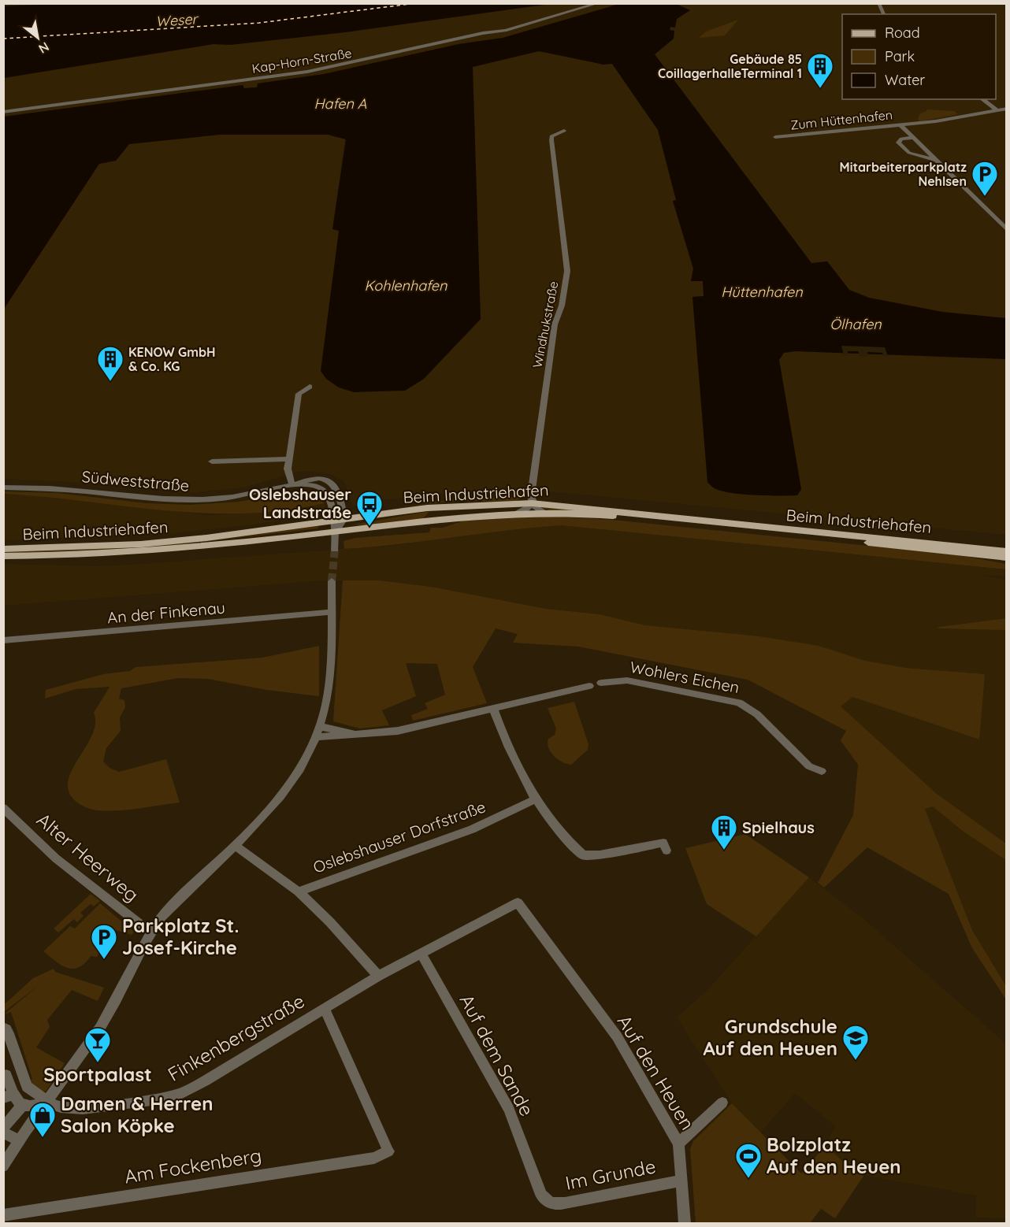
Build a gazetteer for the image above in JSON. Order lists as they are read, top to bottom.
{
  "streets": {
    "main road": ["Beim Industriehafen"],
    "street": [
      "Kap-Horn-Straße",
      "Zum Hüttenhafen",
      "Windhukstraße",
      "Südweststraße",
      "An der Finkenau",
      "Wohlers Eichen",
      "Oslebshauser Dorfstraße",
      "Alter Heerweg",
      "Finkenbergstraße",
      "Auf dem Sande",
      "Auf den Heuen",
      "Am Fockenberg",
      "Im Grunde"
    ]
  },
  "crossings": [
    ["Windhukstraße", "Beim Industriehafen"],
    ["Südweststraße", "Beim Industriehafen"],
    ["Finkenbergstraße", "Auf dem Sande"],
    ["Finkenbergstraße", "Auf den Heuen"],
    ["Finkenbergstraße", "Am Fockenberg"],
    ["Auf dem Sande", "Auf den Heuen"],
    ["Auf dem Sande", "Im Grunde"],
    ["Auf den Heuen", "Im Grunde"]
  ],
  "water": [
    "Weser",
    "Hafen A",
    "Kohlenhafen",
    "Hüttenhafen",
    "Ölhafen"
  ],
  "places": {
    "building": ["Gebäude 85 CoillagerhalleTerminal 1", "KENOW GmbH & Co. KG", "Spielhaus"],
    "parking": ["Mitarbeiterparkplatz Nehlsen", "Parkplatz St. Josef-Kirche"],
    "bus stop": ["Oslebshauser Landstraße"],
    "school or university": ["Grundschule Auf den Heuen"],
    "bar": ["Sportpalast"],
    "shop": ["Damen & Herren Salon Köpke"],
    "sports": ["Bolzplatz Auf den Heuen"]
  },
  "legend": ["Road", "Park", "Water"],
  "north": "bottom right"
}
